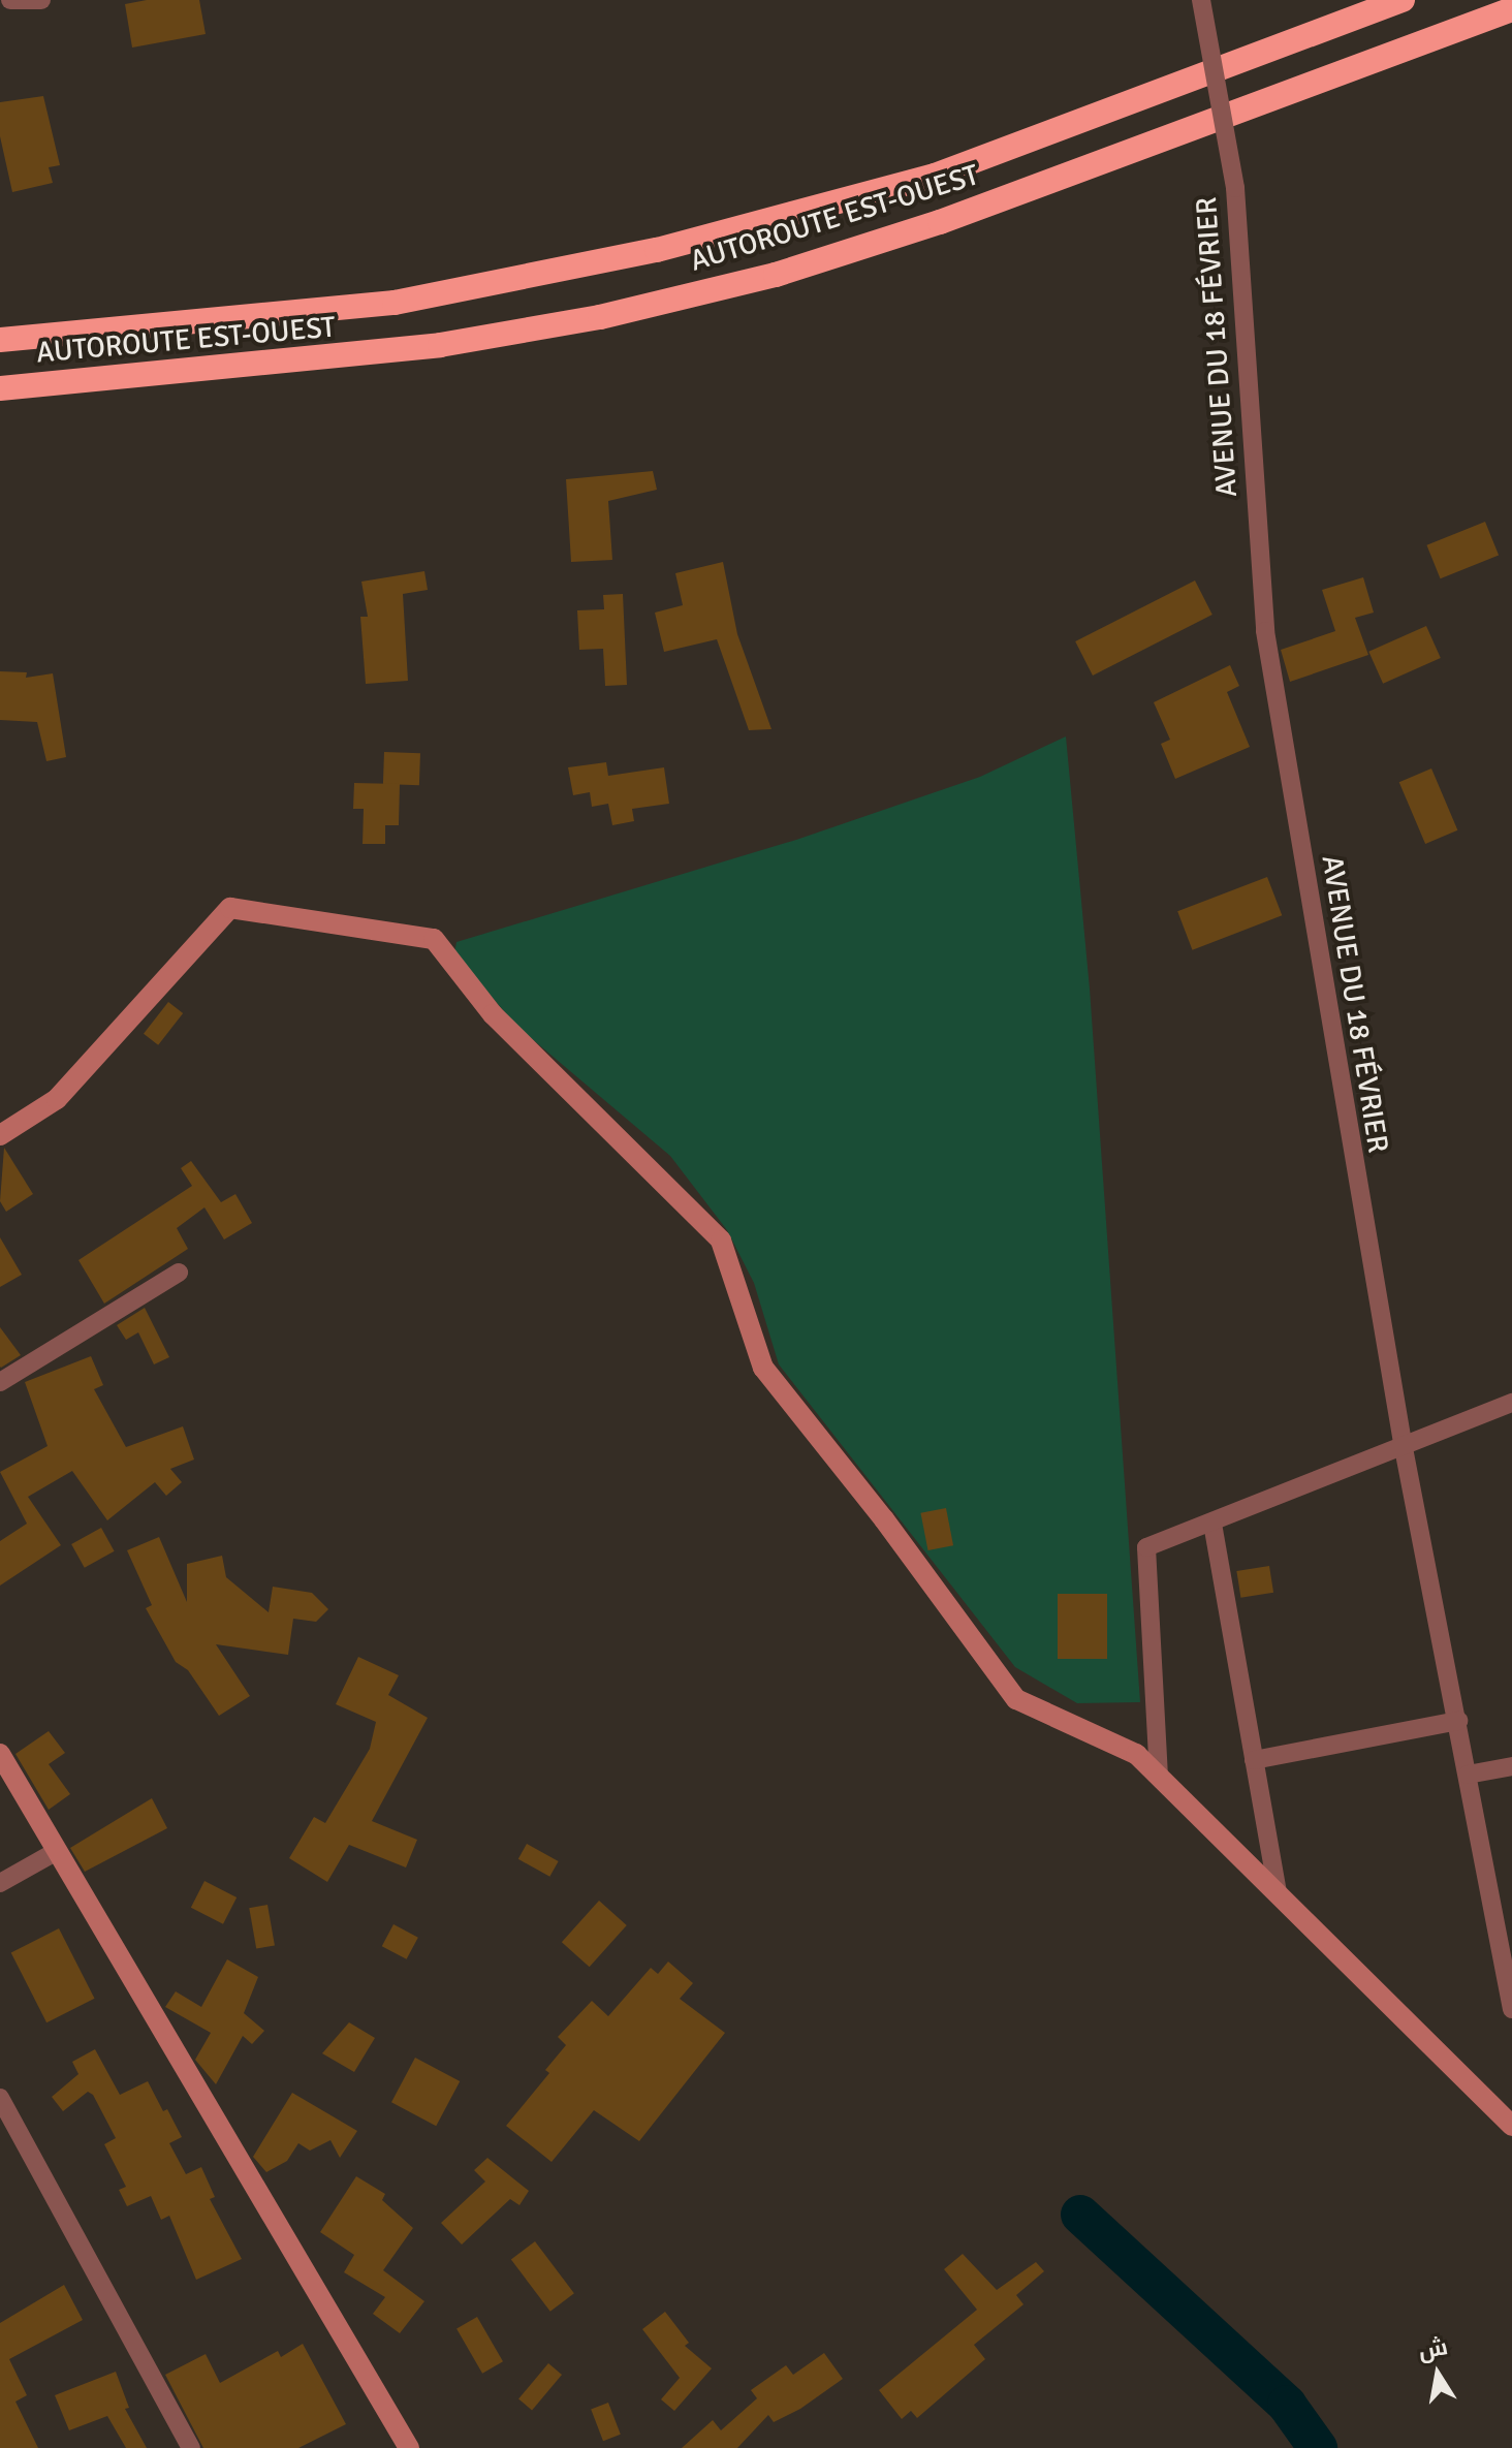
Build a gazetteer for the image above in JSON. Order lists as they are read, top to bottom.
{
  "streets": {
    "highway": ["AUTOROUTE EST-OUEST"],
    "street": ["AVENUE DU 18 FÉVRIER"]
  },
  "north": "top"
}
